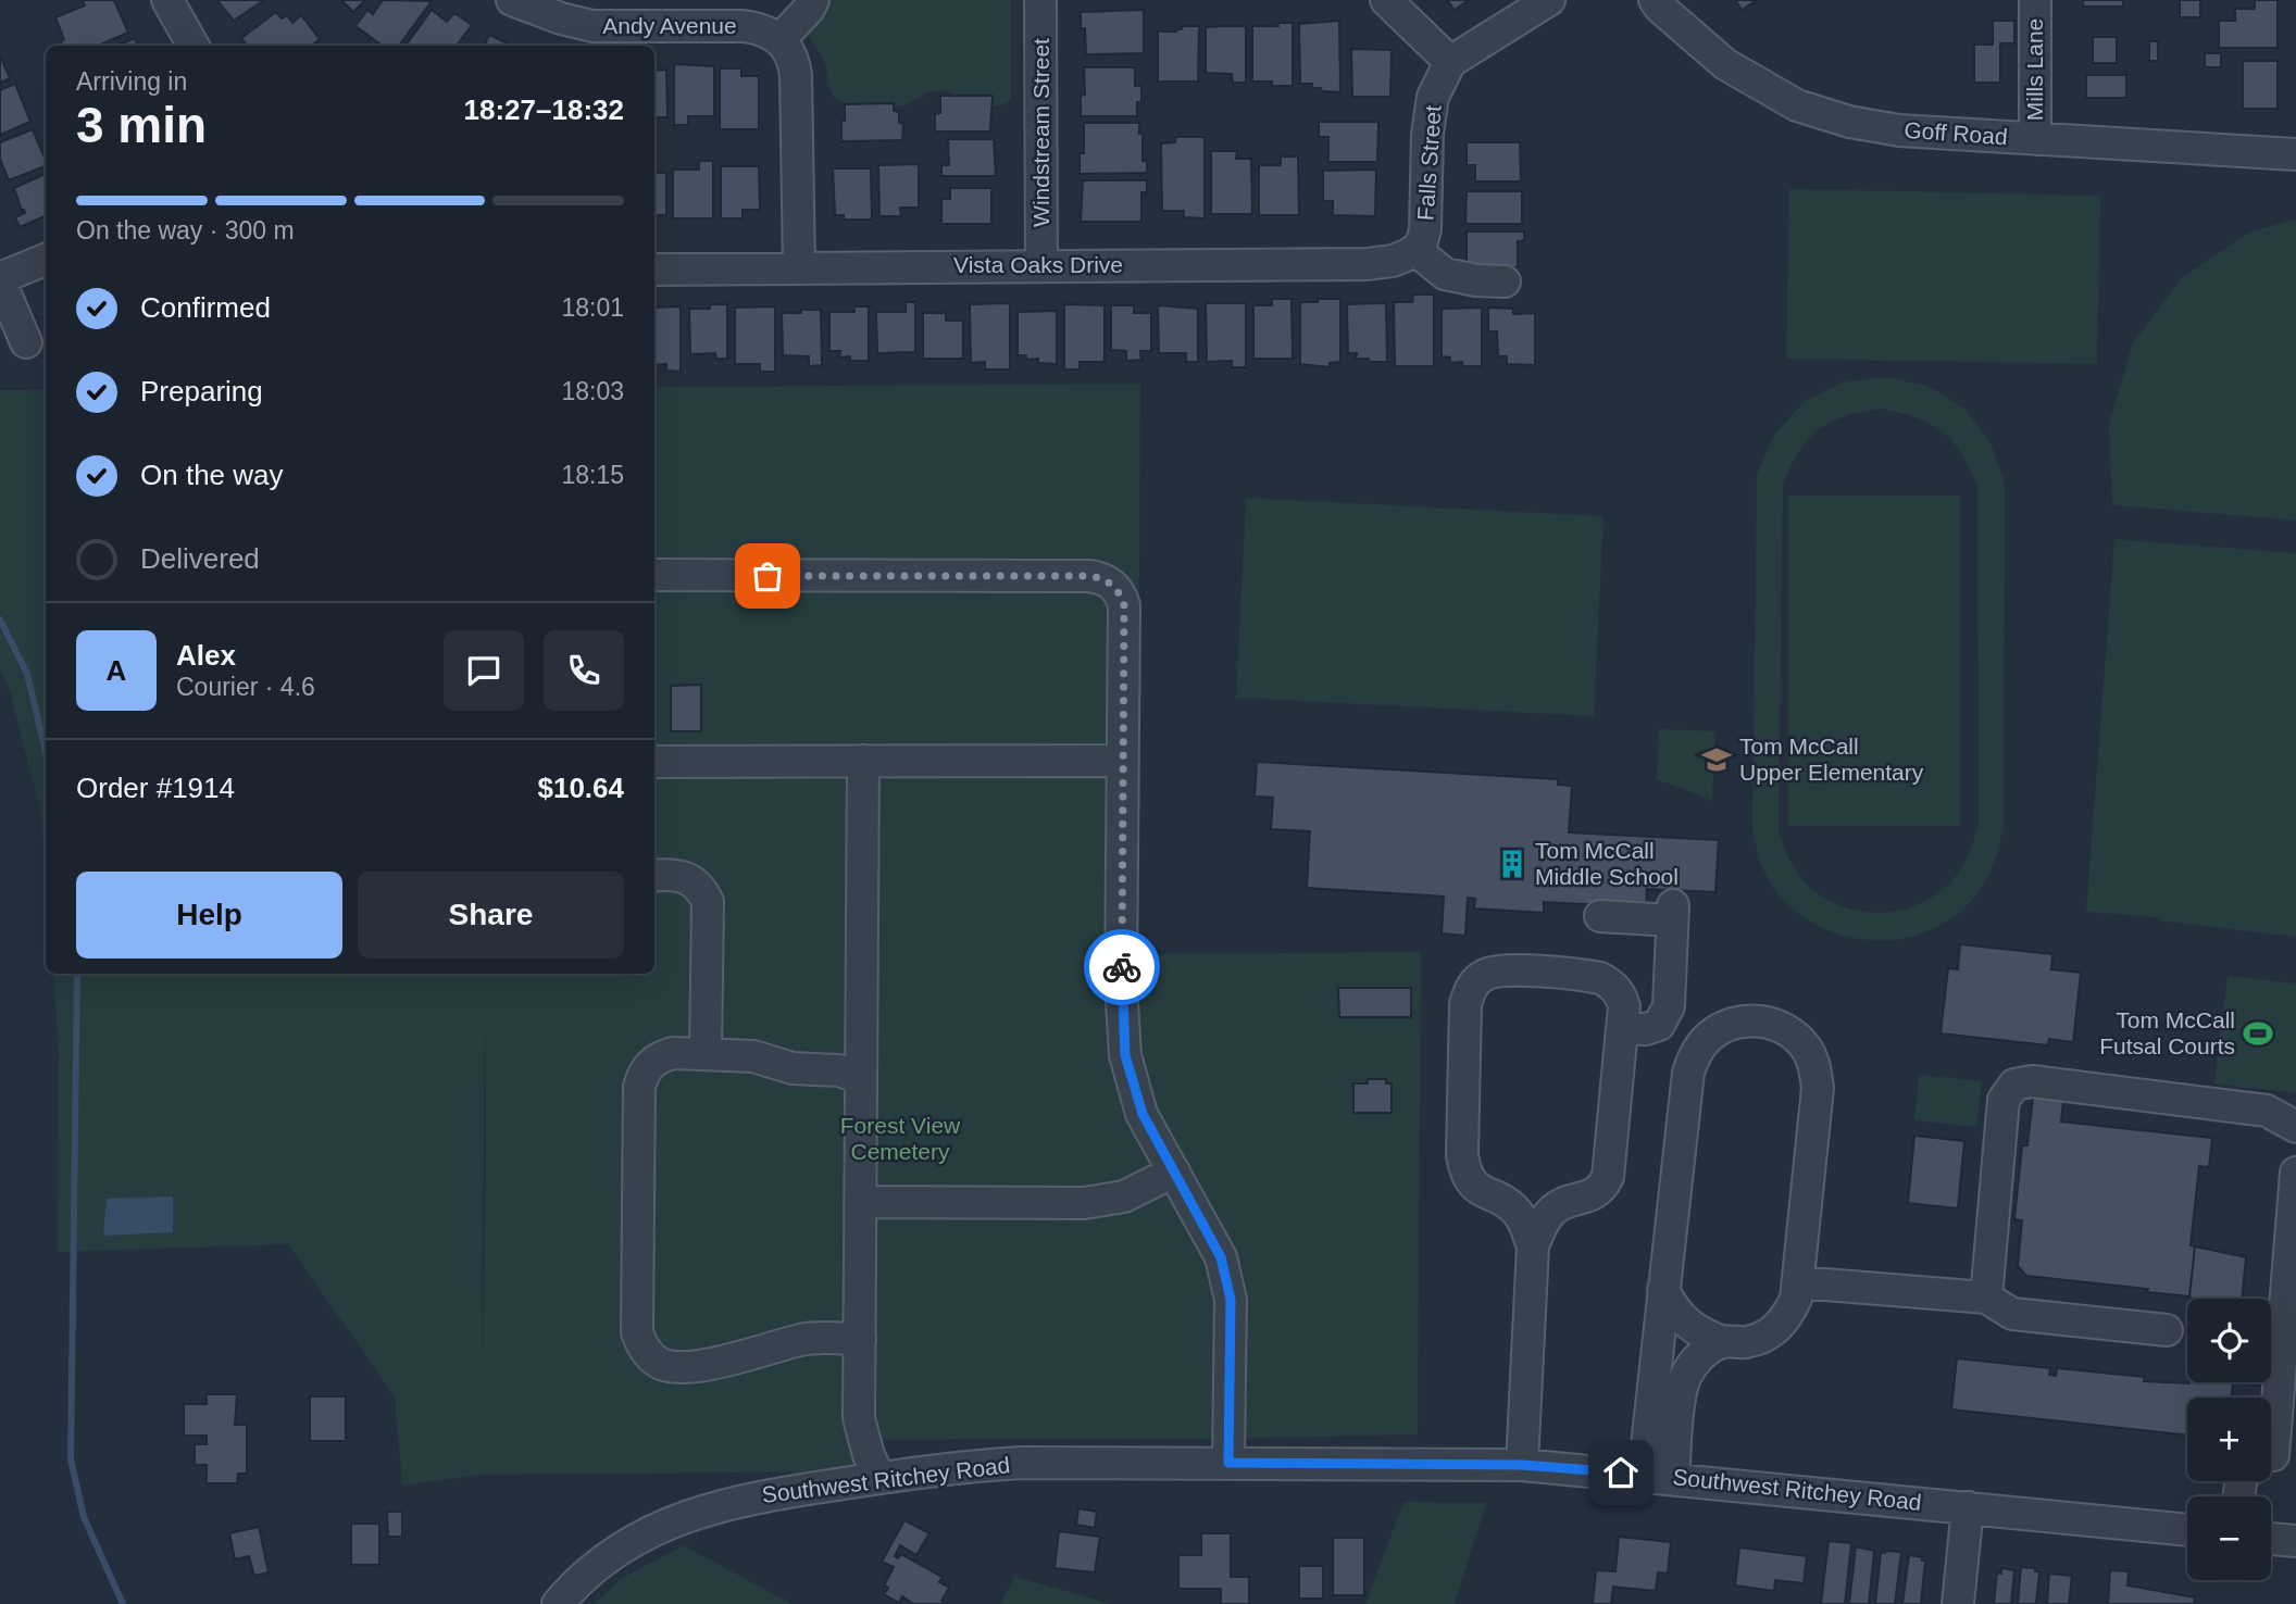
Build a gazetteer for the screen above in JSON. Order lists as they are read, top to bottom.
{
  "streets": {
    "street": [
      "Andy Avenue",
      "Mills Lane",
      "Windstream Street",
      "Goff Road",
      "Falls Street",
      "Vista Oaks Drive",
      "Southwest Ritchey Road"
    ]
  },
  "crossings": [
    ["Mills Lane", "Goff Road"],
    ["Windstream Street", "Vista Oaks Drive"],
    ["Falls Street", "Vista Oaks Drive"]
  ],
  "parks": ["Forest View Cemetery"],
  "places": {
    "school or university": ["Tom McCall Upper Elementary"],
    "building": ["Tom McCall Middle School"],
    "sports": ["Tom McCall Futsal Courts"]
  },
  "page": {
    "heading": ["3 min", "Arriving in", "18:27–18:32"],
    "panel": [
      "Alex",
      "Courier · 4.6",
      "Order #1914",
      "$10.64"
    ],
    "bar": "On the way · 300 m",
    "list": [
      ["Confirmed", "18:01"],
      ["Preparing", "18:03"],
      ["On the way", "18:15"],
      "Delivered"
    ],
    "round": "A",
    "buttons": ["Help", "Share"],
    "map_buttons": ["+", "−"]
  }
}
